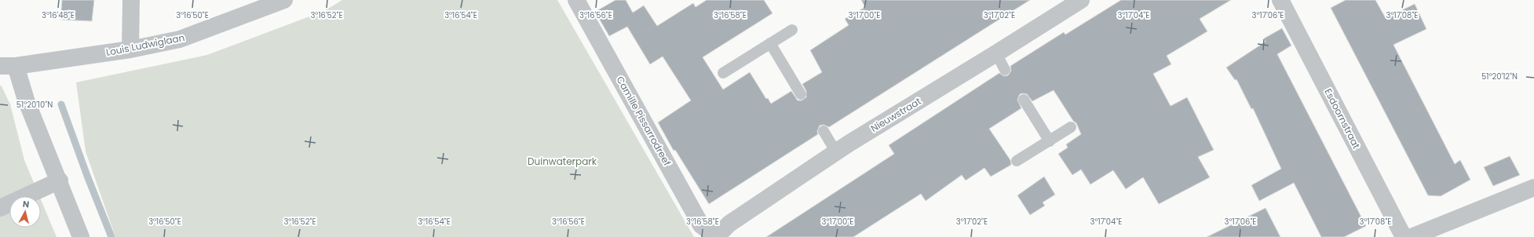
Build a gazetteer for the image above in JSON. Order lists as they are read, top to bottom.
{
  "streets": {
    "street": [
      "Louis Ludwiglaan",
      "Nieuwstraat",
      "Esdoornstraat",
      "Camille Pissarrodreef"
    ]
  },
  "crossings": [
    ["Nieuwstraat", "Camille Pissarrodreef"]
  ],
  "parks": ["Duinwaterpark"],
  "north": "top",
  "coordinates": [
    "3°16'48\"E",
    "3°16'50\"E",
    "3°16'52\"E",
    "3°16'54\"E",
    "3°16'56\"E",
    "3°16'58\"E",
    "3°17'00\"E",
    "3°17'02\"E",
    "3°17'04\"E",
    "3°17'06\"E",
    "3°17'08\"E",
    "51°20'12\"N",
    "51°20'10\"N"
  ]
}
